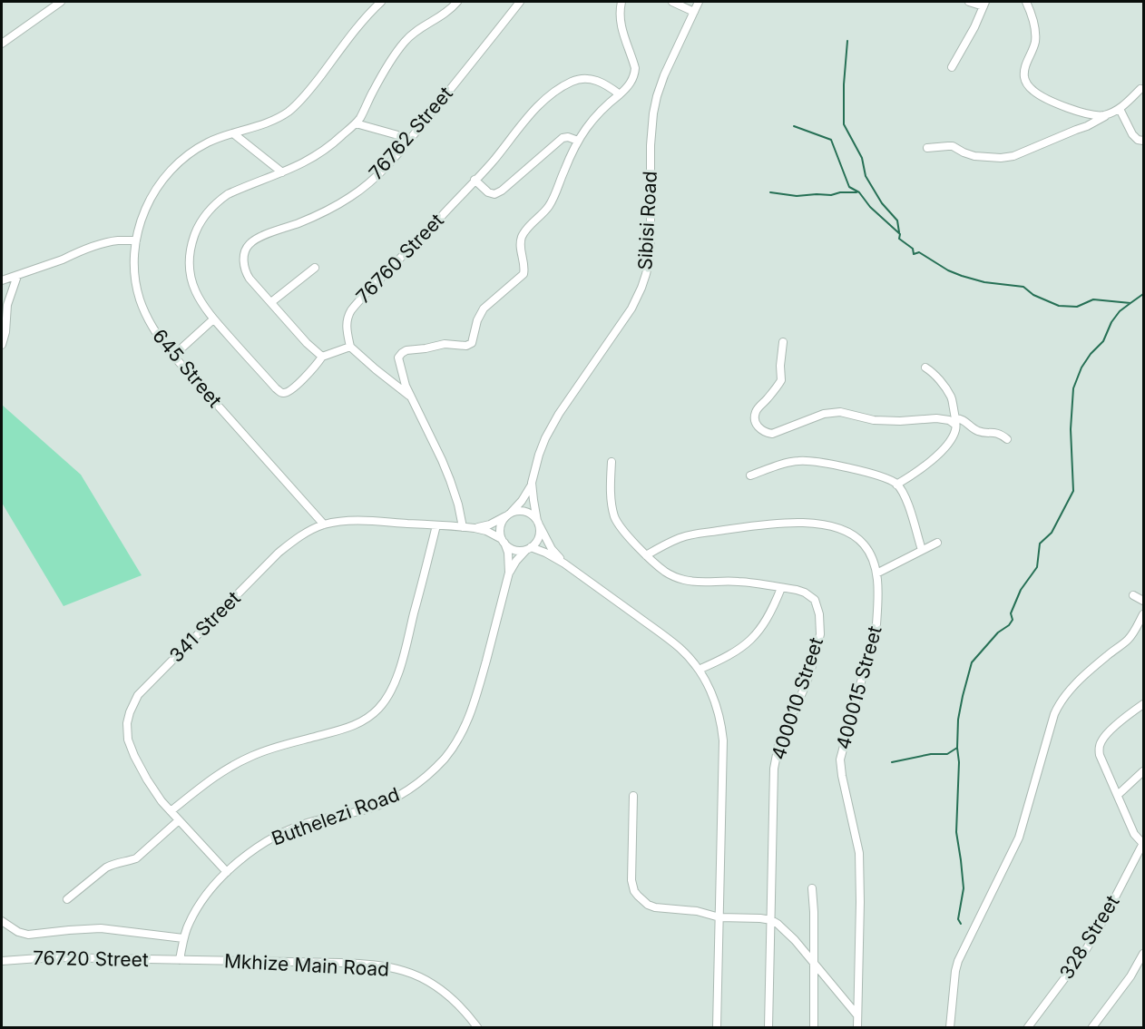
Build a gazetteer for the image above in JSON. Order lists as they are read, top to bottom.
{
  "streets": {
    "street": [
      "76762 Street",
      "Sibisi Road",
      "76760 Street",
      "645 Street",
      "341 Street",
      "400015 Street",
      "400010 Street",
      "Buthelezi Road",
      "328 Street",
      "76720 Street",
      "Mkhize Main Road"
    ]
  },
  "crossings": [
    ["Sibisi Road", "341 Street"],
    ["Sibisi Road", "Buthelezi Road"],
    ["645 Street", "341 Street"],
    ["341 Street", "Buthelezi Road"],
    ["400015 Street", "400010 Street"],
    ["Buthelezi Road", "76720 Street"],
    ["Buthelezi Road", "Mkhize Main Road"],
    ["76720 Street", "Mkhize Main Road"]
  ]
}
